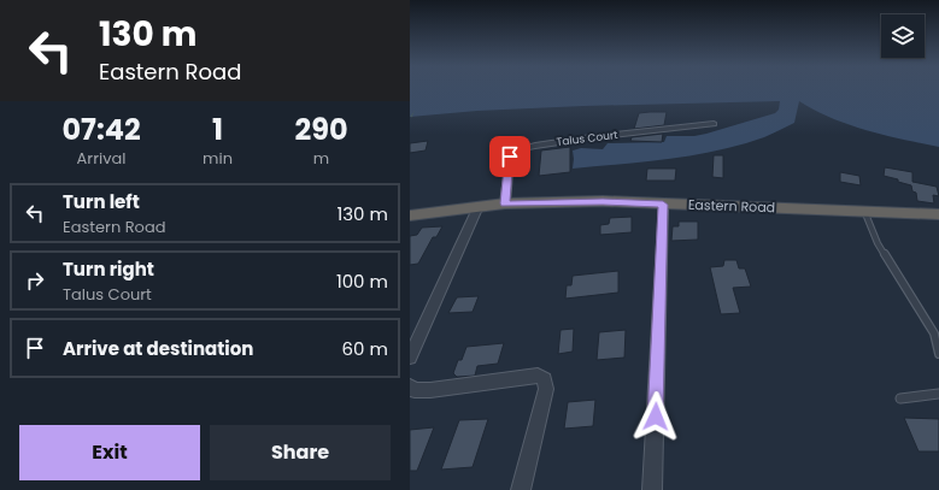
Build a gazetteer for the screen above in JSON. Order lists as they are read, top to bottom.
{
  "streets": {
    "highway": ["Eastern Road"],
    "street": ["Talus Court"]
  },
  "crossings": [
    ["Talus Court", "Eastern Road"]
  ],
  "page": {
    "turn": ["130 m", "Eastern Road"],
    "eta": [
      "07:42",
      "Arrival",
      "1",
      "min",
      "290",
      "m"
    ],
    "list": [
      {
        "name": "Turn left",
        "note": "Eastern Road",
        "value": "130 m"
      },
      {
        "name": "Turn right",
        "note": "Talus Court",
        "value": "100 m"
      },
      {
        "name": "Arrive at destination",
        "value": "60 m"
      }
    ],
    "buttons": ["Exit", "Share"]
  }
}
